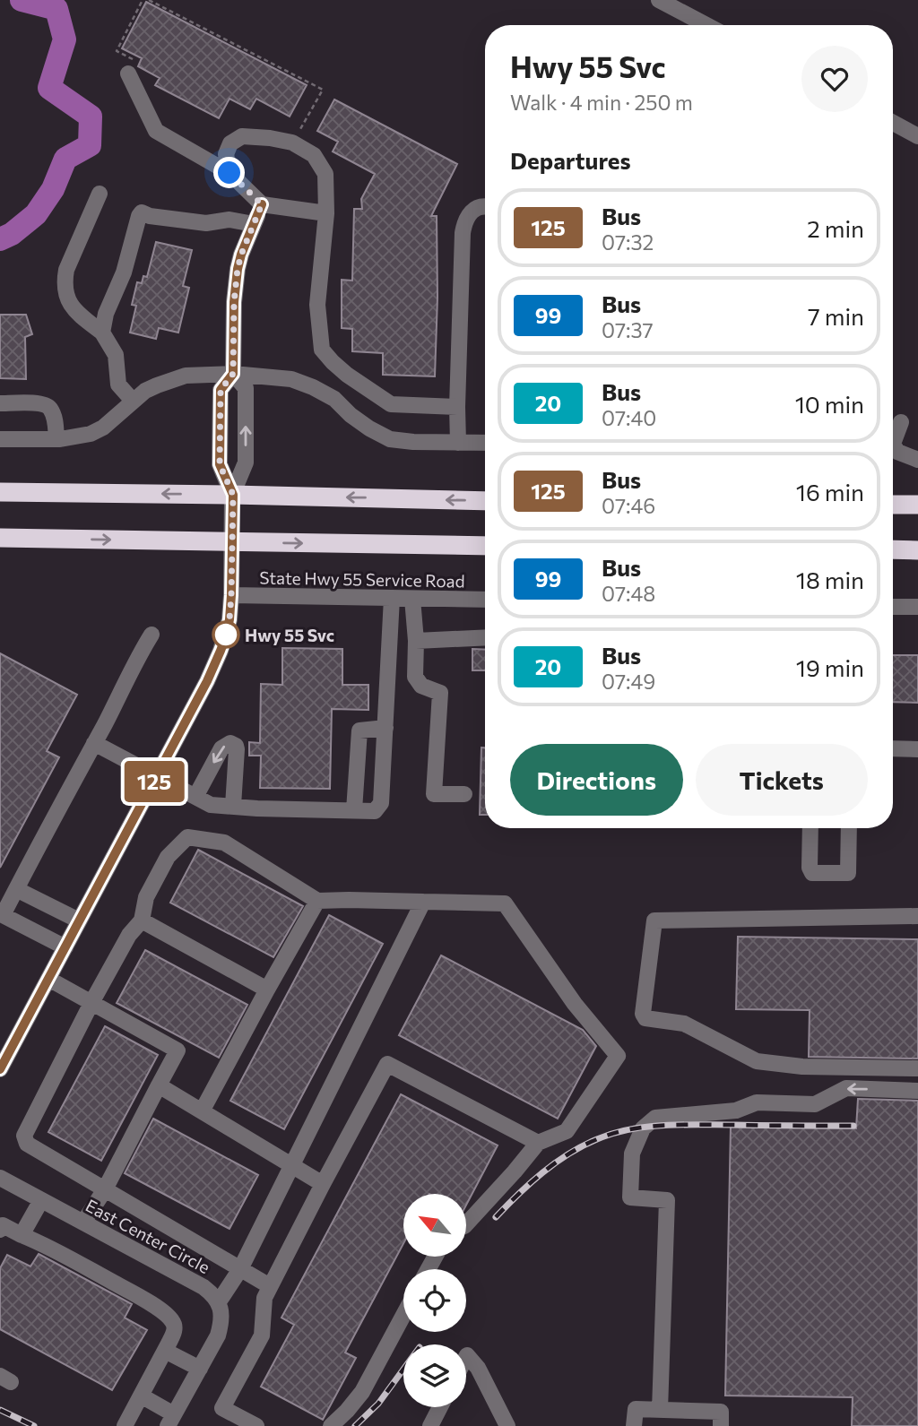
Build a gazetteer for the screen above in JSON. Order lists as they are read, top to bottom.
{
  "streets": {
    "street": ["State Hwy 55 Service Road", "East Center Circle"]
  },
  "places": ["Hwy 55 Svc"],
  "lines": ["bus line 125"],
  "north": "top left",
  "page": {
    "on_map": "125",
    "heading": [
      ["Hwy 55 Svc", "Walk · 4 min · 250 m"],
      "Departures"
    ],
    "list": [
      {
        "mark": "125",
        "name": "Bus",
        "note": "07:32",
        "value": "2 min"
      },
      {
        "mark": "99",
        "name": "Bus",
        "note": "07:37",
        "value": "7 min"
      },
      {
        "mark": "20",
        "name": "Bus",
        "note": "07:40",
        "value": "10 min"
      },
      {
        "mark": "125",
        "name": "Bus",
        "note": "07:46",
        "value": "16 min"
      },
      {
        "mark": "99",
        "name": "Bus",
        "note": "07:48",
        "value": "18 min"
      },
      {
        "mark": "20",
        "name": "Bus",
        "note": "07:49",
        "value": "19 min"
      }
    ],
    "buttons": ["Directions", "Tickets"]
  }
}
